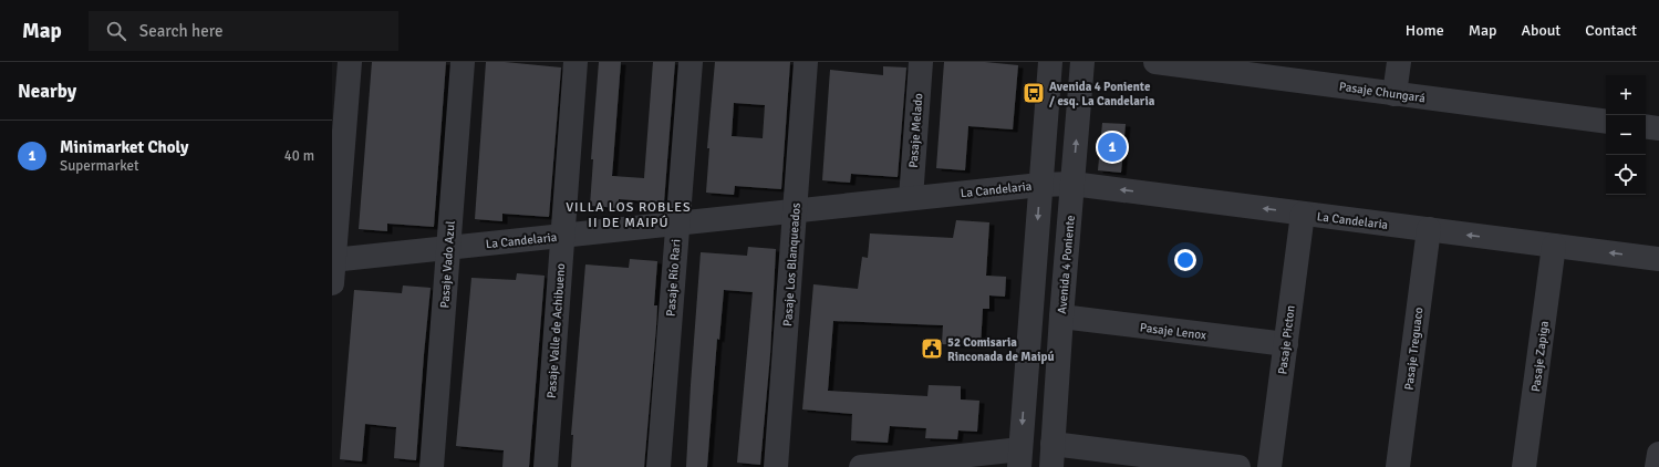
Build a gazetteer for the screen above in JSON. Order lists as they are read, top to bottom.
{
  "streets": {
    "street": [
      "Pasaje Chungará",
      "Pasaje Melado",
      "La Candelaria",
      "Pasaje Vado Azul",
      "Pasaje Los Blanqueados",
      "Avenida 4 Poniente",
      "Pasaje Río Rari",
      "Pasaje Valle de Achibueno",
      "Pasaje Lenox",
      "Pasaje Picton",
      "Pasaje Treguaco",
      "Pasaje Zapiga"
    ]
  },
  "crossings": [
    ["Pasaje Melado", "La Candelaria"],
    ["La Candelaria", "Pasaje Vado Azul"],
    ["La Candelaria", "Pasaje Los Blanqueados"],
    ["La Candelaria", "Avenida 4 Poniente"],
    ["La Candelaria", "Pasaje Río Rari"],
    ["La Candelaria", "Pasaje Valle de Achibueno"],
    ["La Candelaria", "Pasaje Picton"],
    ["La Candelaria", "Pasaje Treguaco"],
    ["La Candelaria", "Pasaje Zapiga"],
    ["Avenida 4 Poniente", "Pasaje Lenox"],
    ["Pasaje Lenox", "Pasaje Picton"]
  ],
  "districts": ["VILLA LOS ROBLES II DE MAIPÚ"],
  "places": {
    "bus stop": ["Avenida 4 Poniente / esq. La Candelaria"],
    "public building": ["52 Comisaria Rinconada de Maipú"]
  },
  "page": {
    "header": "Map",
    "search": "Search here",
    "nav": [
      "Home",
      "Map",
      "About",
      "Contact"
    ],
    "heading": "Nearby",
    "map_buttons": ["+", "−"],
    "list": [
      {
        "mark": "1",
        "name": "Minimarket Choly",
        "note": "Supermarket",
        "value": "40 m"
      }
    ],
    "pins": "1"
  }
}
